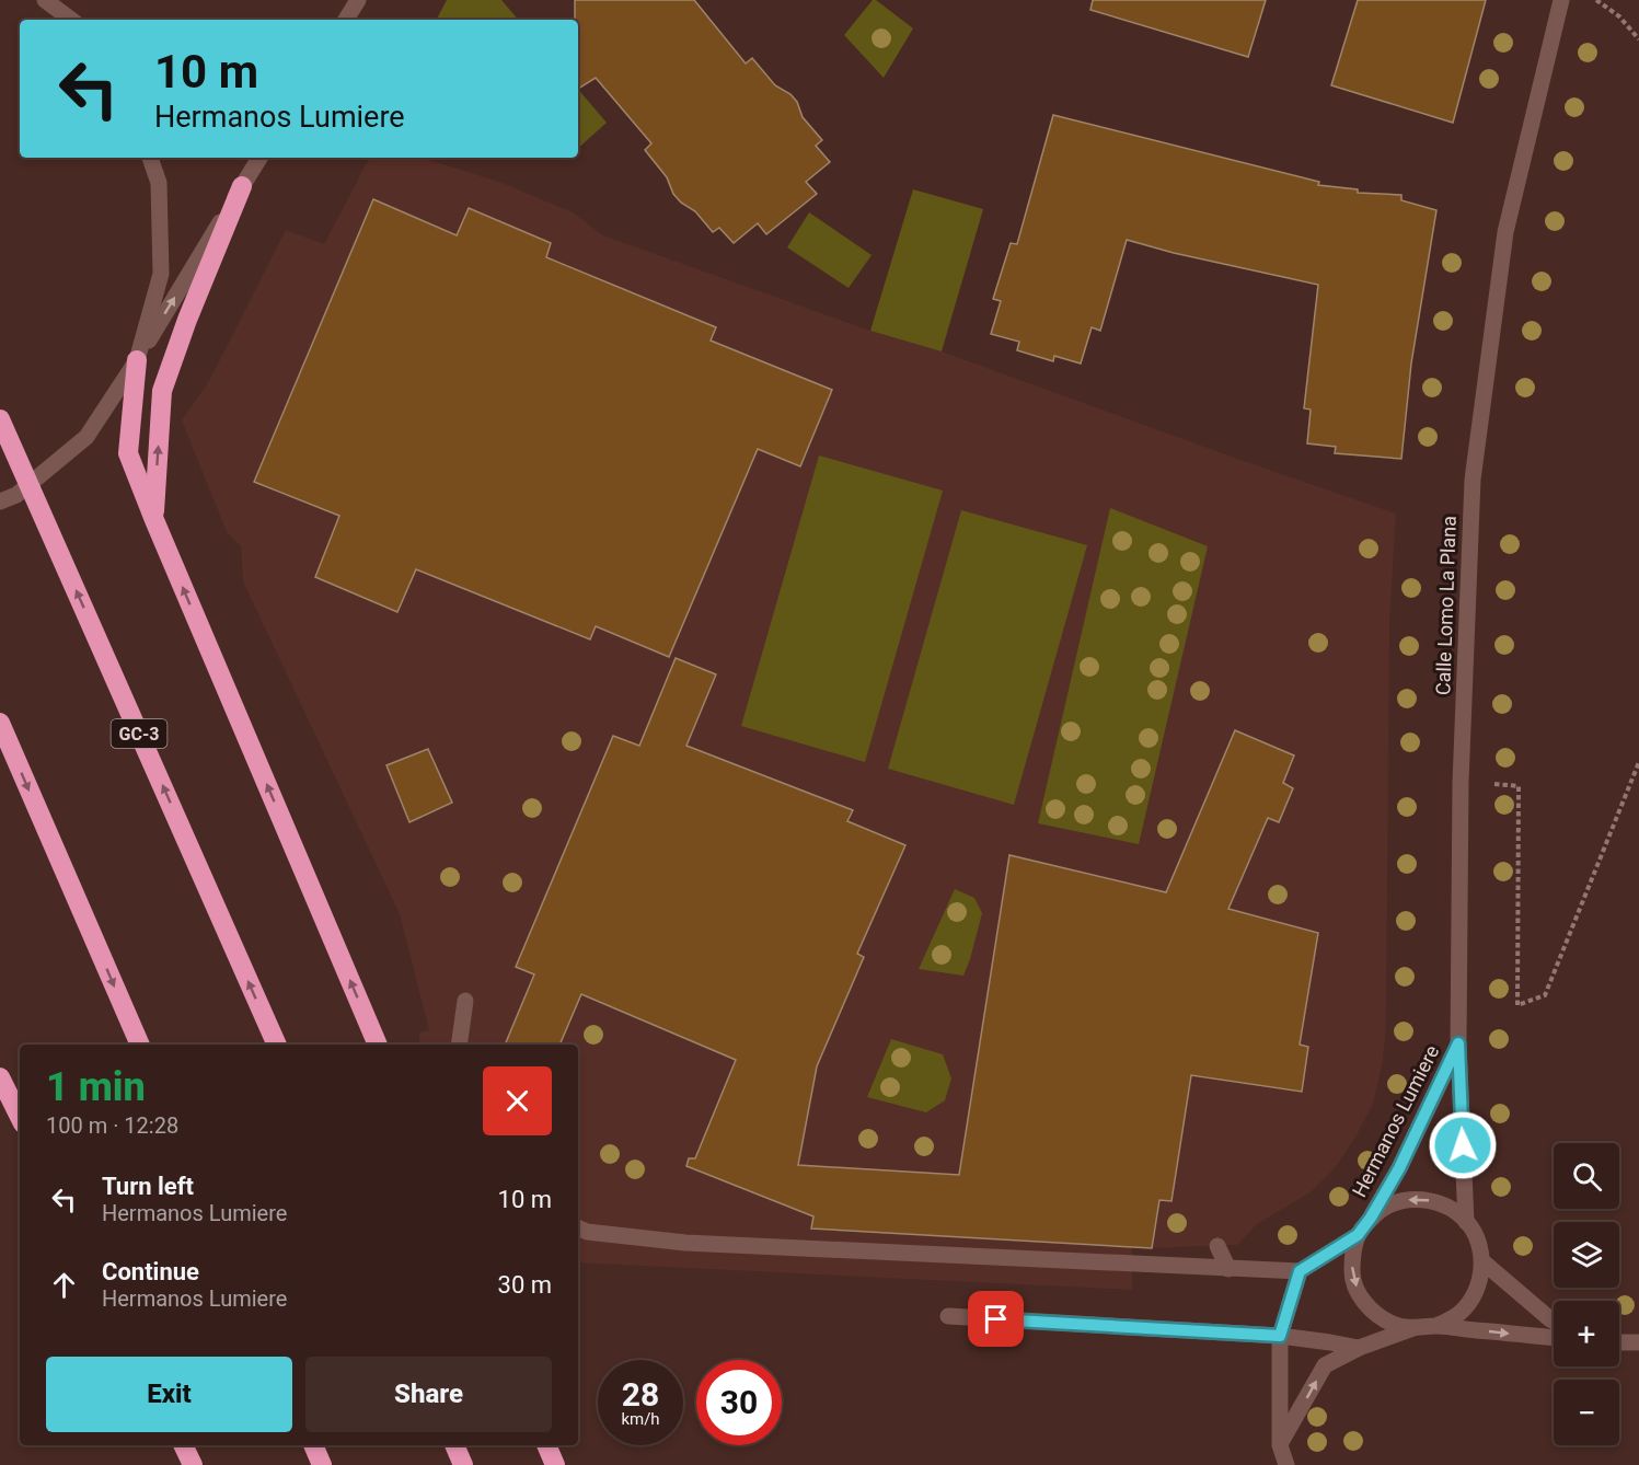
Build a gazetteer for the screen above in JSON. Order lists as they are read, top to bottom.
{
  "streets": {
    "highway": ["GC-3"],
    "street": ["Calle Lomo La Plana", "Hermanos Lumiere"]
  },
  "crossings": [
    ["Calle Lomo La Plana", "Hermanos Lumiere"]
  ],
  "page": {
    "turn": ["10 m", "Hermanos Lumiere"],
    "heading": ["1 min", "100 m · 12:28"],
    "map_buttons": ["+", "−"],
    "list": [
      {
        "name": "Turn left",
        "note": "Hermanos Lumiere",
        "value": "10 m"
      },
      {
        "name": "Continue",
        "note": "Hermanos Lumiere",
        "value": "30 m"
      }
    ],
    "buttons": ["Exit", "Share"],
    "speed": "28 km/h",
    "limit": "30"
  }
}
